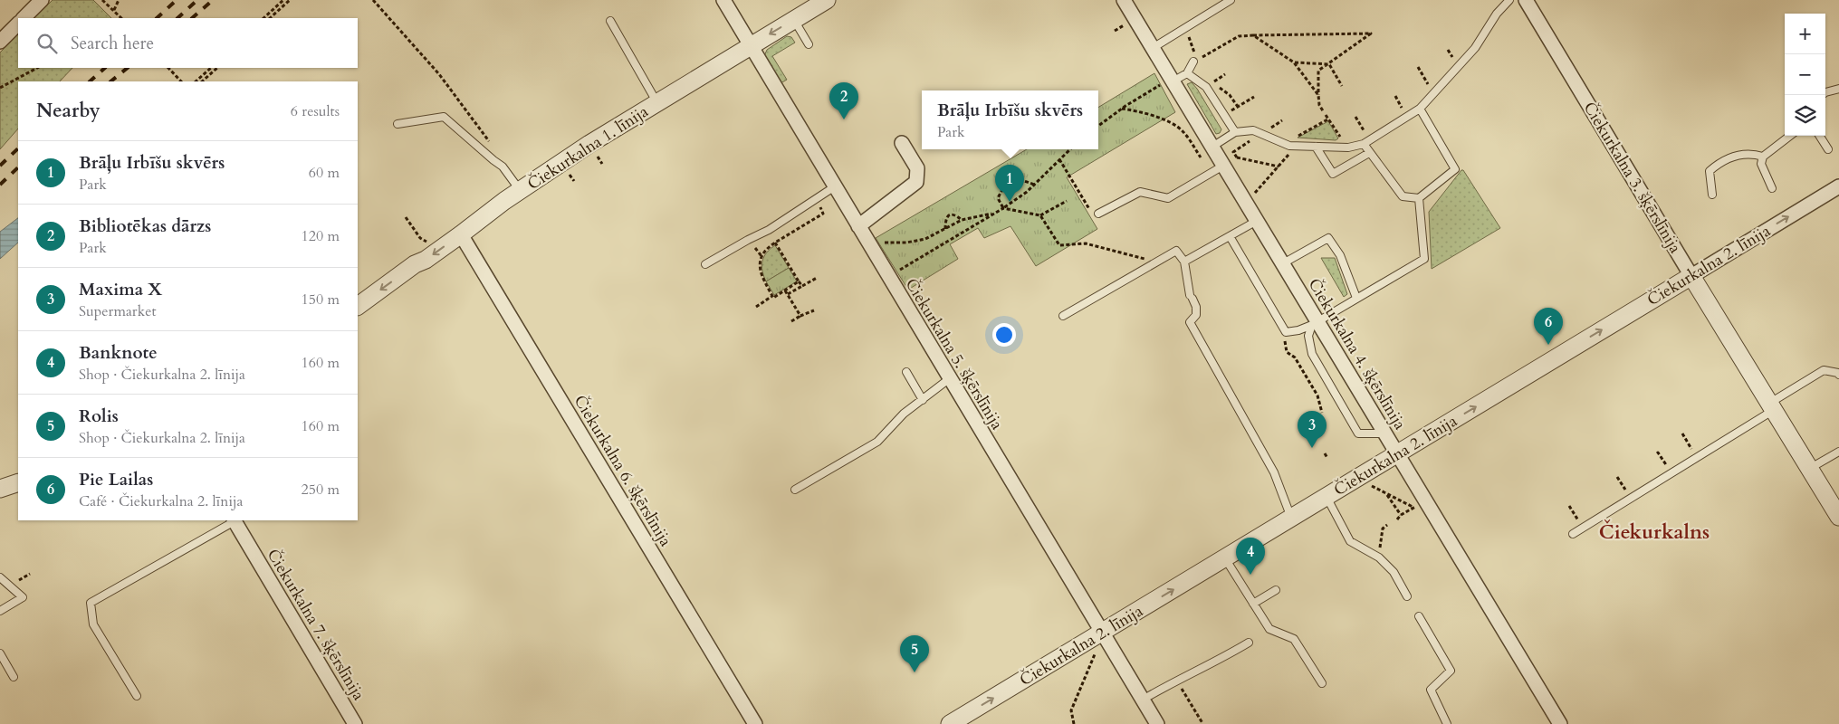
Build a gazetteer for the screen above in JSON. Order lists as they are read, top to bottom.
{
  "streets": {
    "street": [
      "Čiekurkalna 1. līnija",
      "Čiekurkalna 3. šķērslīnija",
      "Čiekurkalna 2. līnija",
      "Čiekurkalna 5. šķērslīnija",
      "Čiekurkalna 4. šķērslīnija",
      "Čiekurkalna 6. šķērslīnija",
      "Čiekurkalna 7. šķērslīnija"
    ]
  },
  "crossings": [
    ["Čiekurkalna 1. līnija", "Čiekurkalna 5. šķērslīnija"],
    ["Čiekurkalna 1. līnija", "Čiekurkalna 6. šķērslīnija"],
    ["Čiekurkalna 3. šķērslīnija", "Čiekurkalna 2. līnija"],
    ["Čiekurkalna 2. līnija", "Čiekurkalna 5. šķērslīnija"],
    ["Čiekurkalna 2. līnija", "Čiekurkalna 4. šķērslīnija"]
  ],
  "one_way": ["Čiekurkalna 2. līnija"],
  "districts": ["Čiekurkalns"],
  "page": {
    "map_buttons": ["+", "−"],
    "search": "Search here",
    "heading": ["Nearby", "6 results"],
    "pins": [
      "2",
      "1",
      "6",
      "3",
      "4",
      "5"
    ],
    "popup": ["Brāļu Irbīšu skvērs", "Park"],
    "list": [
      {
        "mark": "1",
        "name": "Brāļu Irbīšu skvērs",
        "note": "Park",
        "value": "60 m"
      },
      {
        "mark": "2",
        "name": "Bibliotēkas dārzs",
        "note": "Park",
        "value": "120 m"
      },
      {
        "mark": "3",
        "name": "Maxima X",
        "note": "Supermarket",
        "value": "150 m"
      },
      {
        "mark": "4",
        "name": "Banknote",
        "note": "Shop · Čiekurkalna 2. līnija",
        "value": "160 m"
      },
      {
        "mark": "5",
        "name": "Rolis",
        "note": "Shop · Čiekurkalna 2. līnija",
        "value": "160 m"
      },
      {
        "mark": "6",
        "name": "Pie Lailas",
        "note": "Café · Čiekurkalna 2. līnija",
        "value": "250 m"
      }
    ]
  }
}
